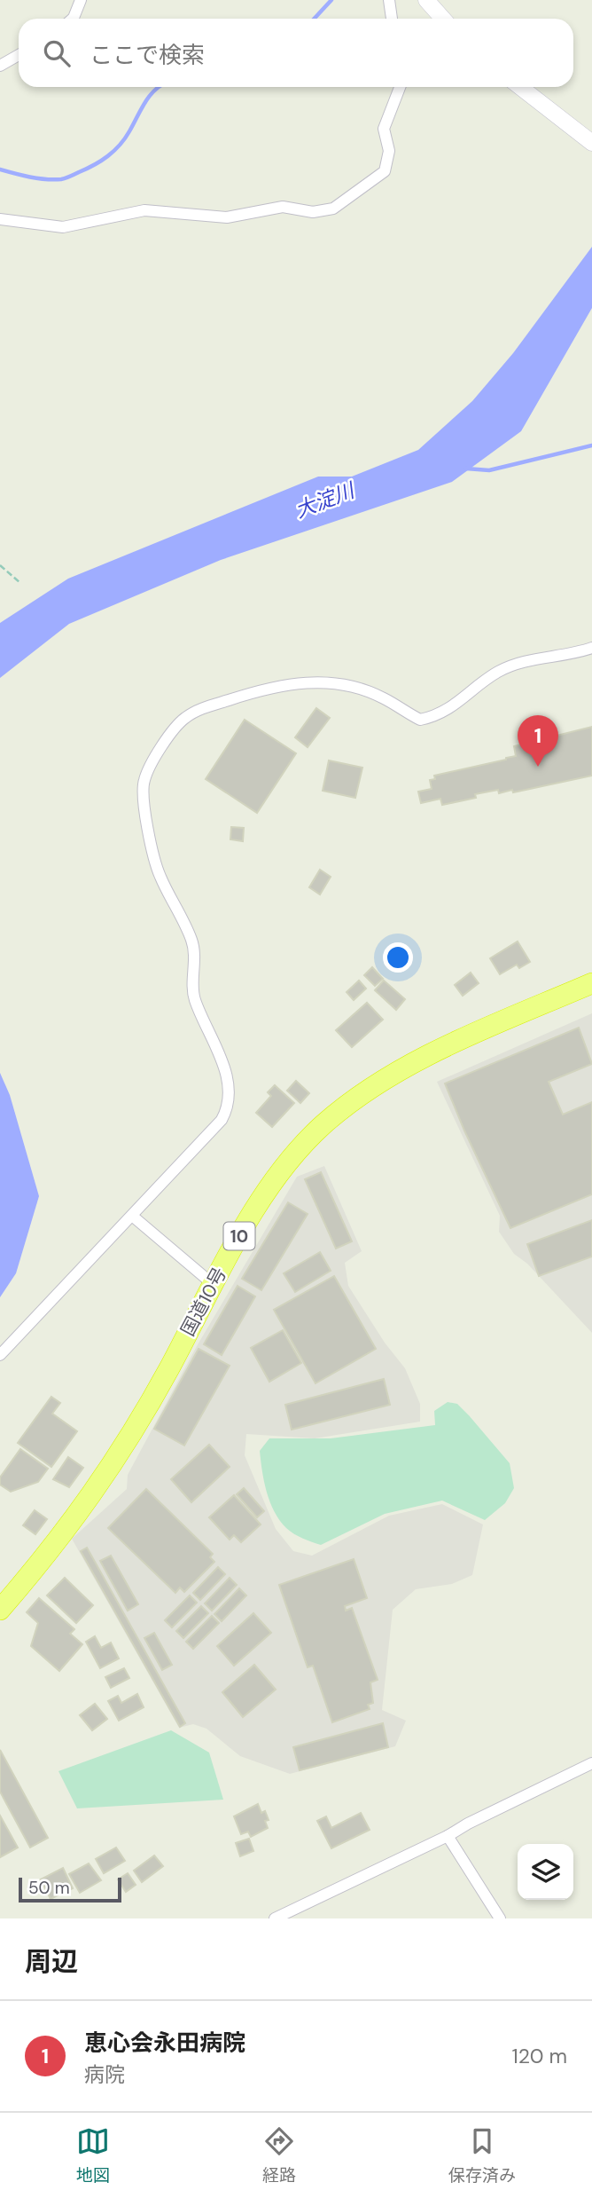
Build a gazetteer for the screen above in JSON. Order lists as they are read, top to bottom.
{
  "streets": {
    "highway": ["10", "国道10号"]
  },
  "water": ["大淀川"],
  "scale_bar": "50 m",
  "page": {
    "search": "ここで検索",
    "pins": "1",
    "scale": "50 m",
    "heading": "周辺",
    "list": [
      {
        "mark": "1",
        "name": "恵心会永田病院",
        "note": "病院",
        "value": "120 m"
      }
    ],
    "nav": ["地図", "経路", "保存済み"]
  }
}
